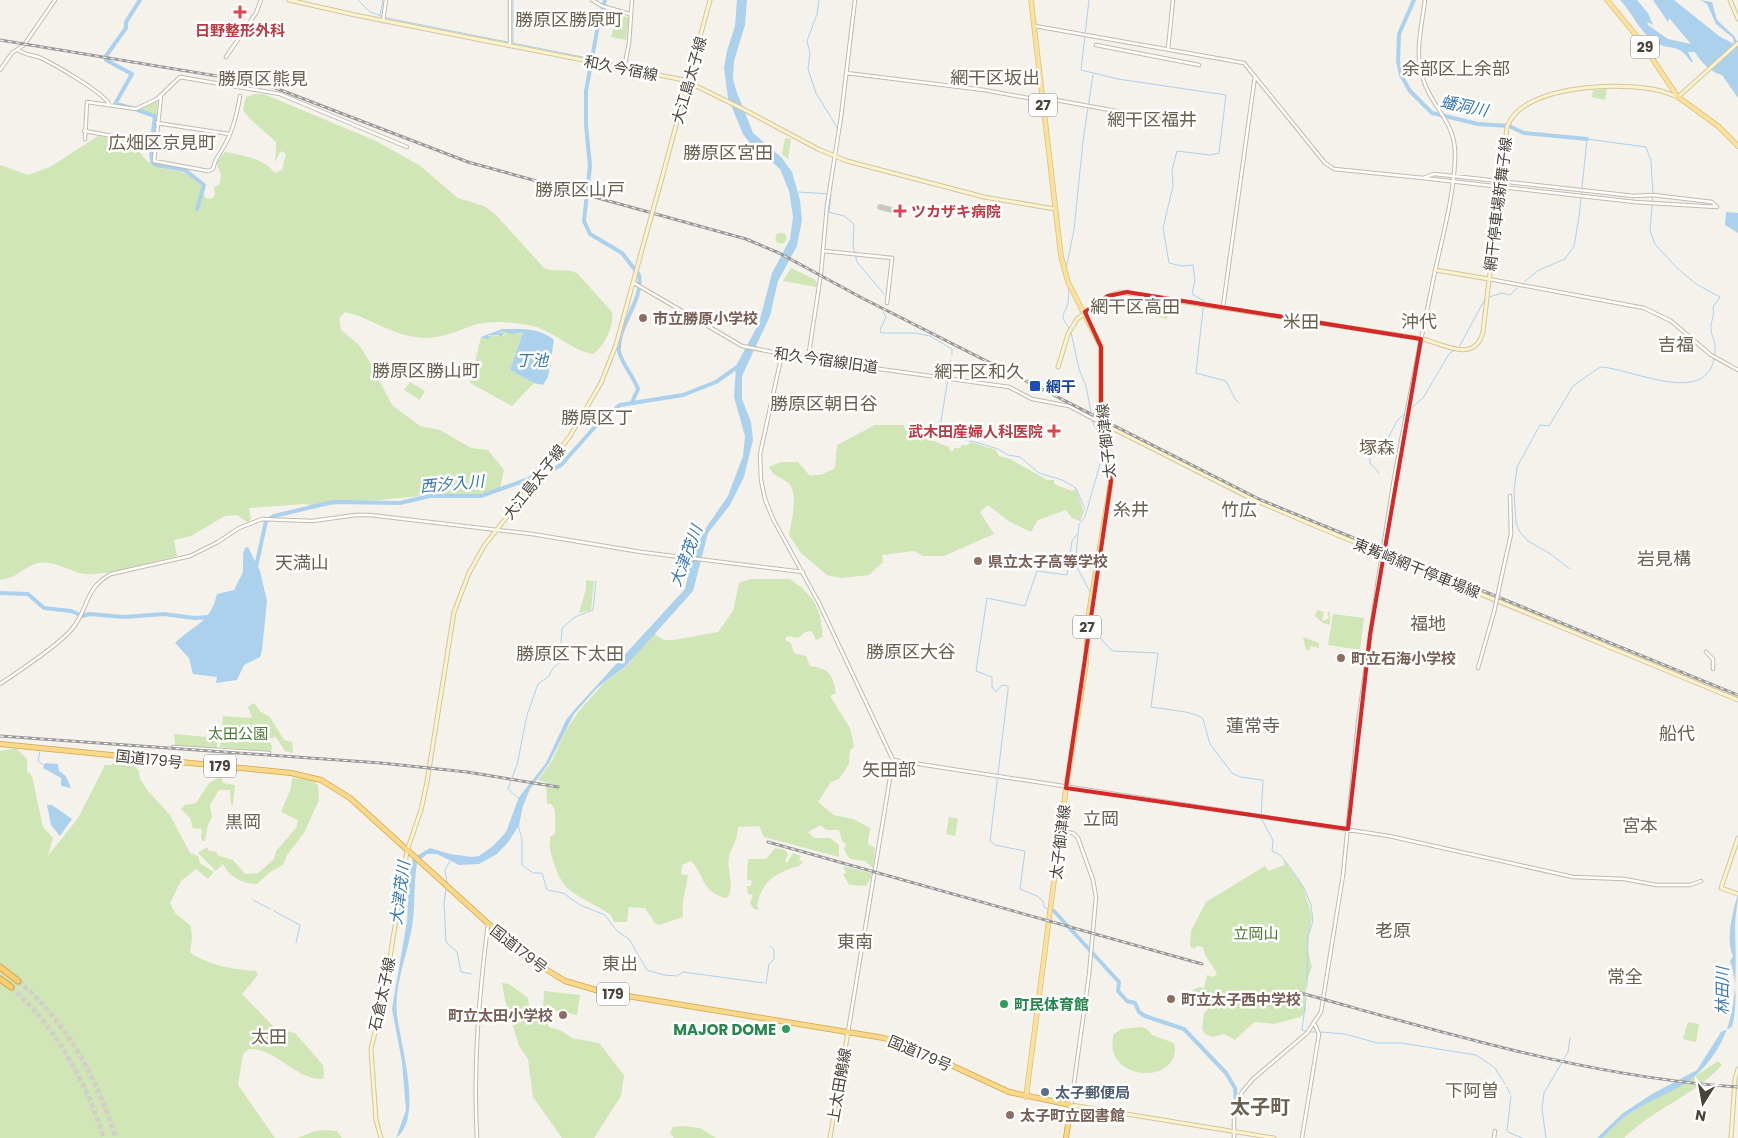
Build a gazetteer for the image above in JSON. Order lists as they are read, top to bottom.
{
  "streets": {
    "highway": ["国道179号", "179"],
    "main road": [
      "29",
      "和久今宿線",
      "大江島太子線",
      "27",
      "網干停車場新舞子線",
      "太子御津線",
      "東觜崎網干停車場線",
      "石倉太子線",
      "上太田鵤線"
    ],
    "street": ["和久今宿線旧道"]
  },
  "crossings": [
    ["29", "網干停車場新舞子線"],
    ["和久今宿線", "大江島太子線"],
    ["和久今宿線", "太子御津線"],
    ["大江島太子線", "和久今宿線旧道"],
    ["大江島太子線", "国道179号"],
    ["大江島太子線", "石倉太子線"],
    ["網干停車場新舞子線", "太子御津線"],
    ["和久今宿線旧道", "太子御津線"],
    ["和久今宿線旧道", "東觜崎網干停車場線"],
    ["太子御津線", "東觜崎網干停車場線"],
    ["太子御津線", "国道179号"],
    ["国道179号", "石倉太子線"],
    ["国道179号", "上太田鵤線"]
  ],
  "districts": [
    "勝原区勝原町",
    "余部区上余部",
    "網干区坂出",
    "勝原区熊見",
    "網干区福井",
    "広畑区京見町",
    "勝原区宮田",
    "勝原区山戸",
    "網干区高田",
    "米田",
    "沖代",
    "吉福",
    "勝原区勝山町",
    "網干区和久",
    "勝原区朝日谷",
    "勝原区丁",
    "塚森",
    "糸井",
    "竹広",
    "岩見構",
    "天満山",
    "福地",
    "勝原区大谷",
    "勝原区下太田",
    "蓮常寺",
    "船代",
    "矢田部",
    "立岡",
    "黒岡",
    "宮本",
    "老原",
    "東南",
    "東出",
    "常全",
    "太田",
    "下阿曽",
    "太子町"
  ],
  "water": [
    "蟠洞川",
    "丁池",
    "西汐入川",
    "大津茂川",
    "林田川"
  ],
  "parks": ["太田公園", "立岡山"],
  "places": {
    "health": ["日野整形外科", "ツカザキ病院", "武木田産婦人科医院"],
    "other": [
      "市立勝原小学校",
      "県立太子高等学校",
      "町立石海小学校",
      "町立太子西中学校",
      "町民体育館",
      "町立太田小学校",
      "MAJOR DOME",
      "太子郵便局",
      "太子町立図書館"
    ],
    "transit": ["網干"]
  },
  "north": "bottom"
}
